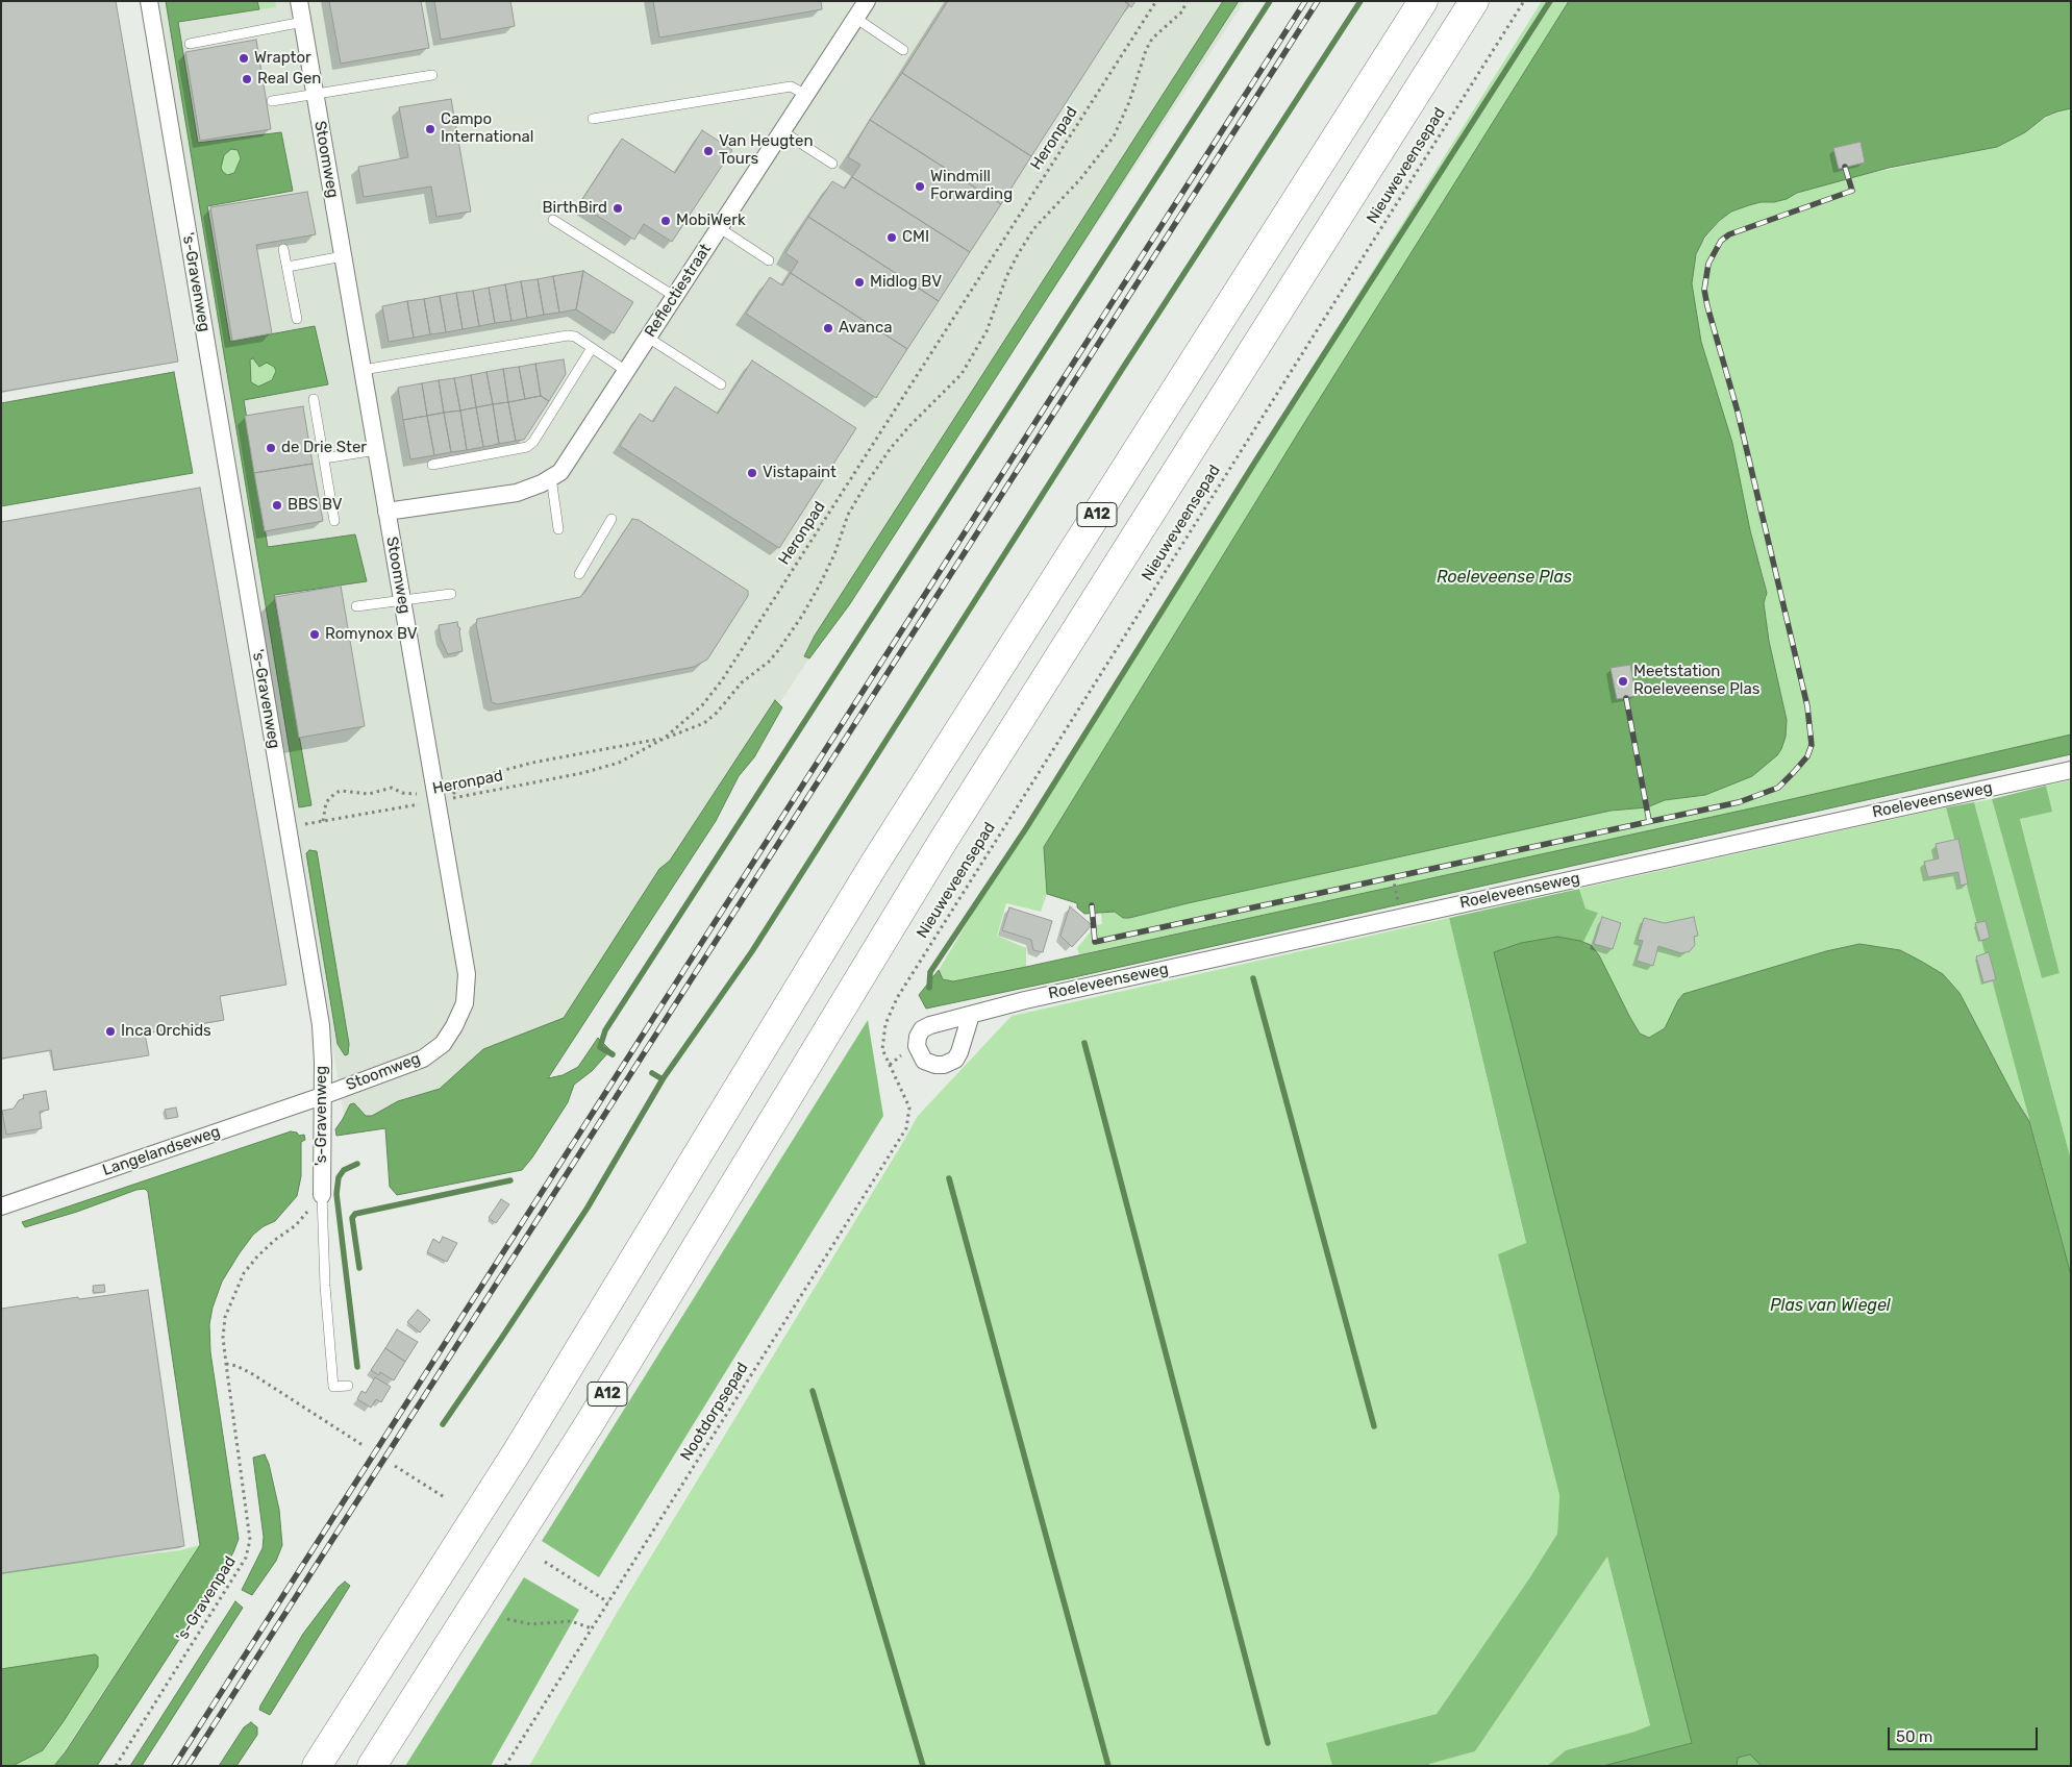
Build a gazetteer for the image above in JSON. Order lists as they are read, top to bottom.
{
  "streets": {
    "highway": ["A12"],
    "street": [
      "Stoomweg",
      "'s-Gravenweg",
      "Reflectiestraat",
      "Roeleveenseweg",
      "Langelandseweg"
    ],
    "path": [
      "Heronpad",
      "Nieuweveensepad",
      "Nootdorpsepad",
      "'s-Gravenpad"
    ]
  },
  "crossings": [
    ["Heronpad", "Stoomweg"],
    ["Heronpad", "'s-Gravenweg"],
    ["Stoomweg", "'s-Gravenweg"],
    ["Stoomweg", "Reflectiestraat"],
    ["Stoomweg", "Langelandseweg"],
    ["Nieuweveensepad", "Nootdorpsepad"],
    ["'s-Gravenweg", "Langelandseweg"],
    ["'s-Gravenweg", "'s-Gravenpad"]
  ],
  "water": ["Roeleveense Plas", "Plas van Wiegel"],
  "places": [
    "Wraptor",
    "Real Gen",
    "Campo International",
    "Van Heugten Tours",
    "Windmill Forwarding",
    "BirthBird",
    "MobiWerk",
    "CMI",
    "Midlog BV",
    "Avanca",
    "de Drie Ster",
    "Vistapaint",
    "BBS BV",
    "Romynox BV",
    "Meetstation Roeleveense Plas",
    "Inca Orchids"
  ],
  "scale_bar": "50 m"
}
